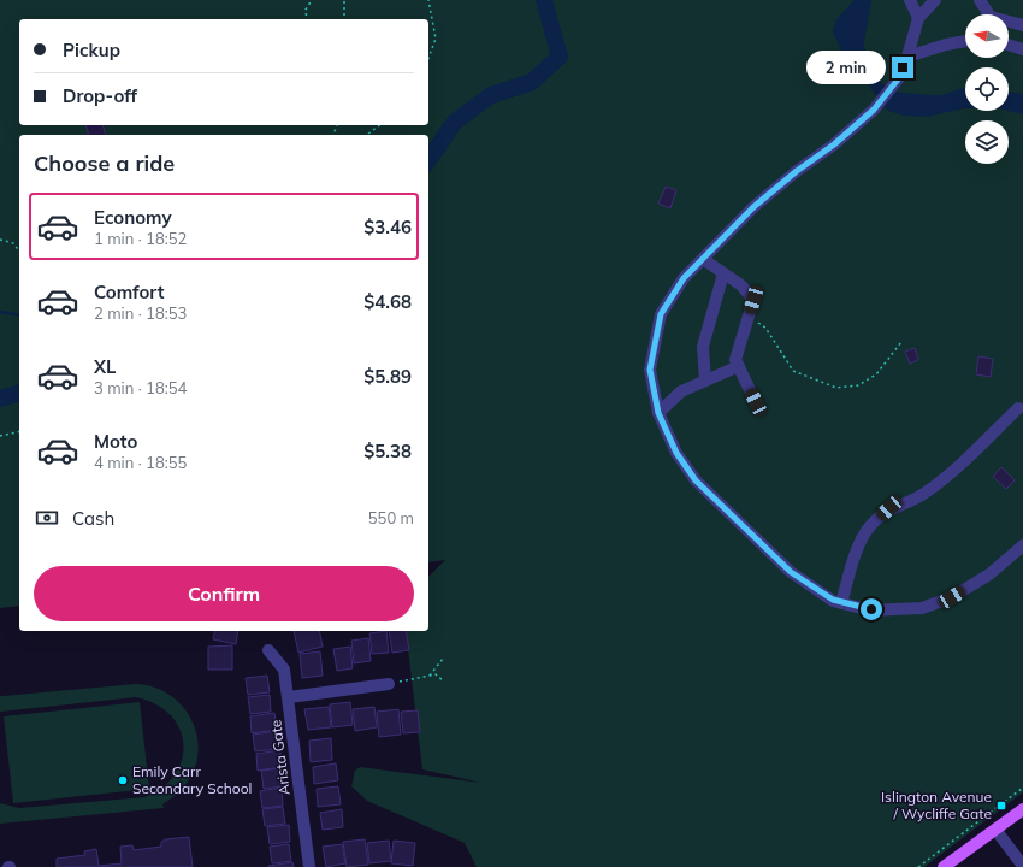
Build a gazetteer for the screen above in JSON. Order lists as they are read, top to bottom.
{
  "streets": {
    "street": ["Arista Gate"]
  },
  "places": {
    "other": ["Emily Carr Secondary School"],
    "transit": ["Islington Avenue / Wycliffe Gate"]
  },
  "north": "left",
  "page": {
    "banner": ["Pickup", "Drop-off"],
    "bubble": "2 min",
    "heading": "Choose a ride",
    "list": [
      {
        "name": "Economy",
        "note": "1 min · 18:52",
        "value": "$3.46"
      },
      {
        "name": "Comfort",
        "note": "2 min · 18:53",
        "value": "$4.68"
      },
      {
        "name": "XL",
        "note": "3 min · 18:54",
        "value": "$5.89"
      },
      {
        "name": "Moto",
        "note": "4 min · 18:55",
        "value": "$5.38"
      }
    ],
    "pay": ["Cash", "550 m"],
    "buttons": "Confirm"
  }
}
